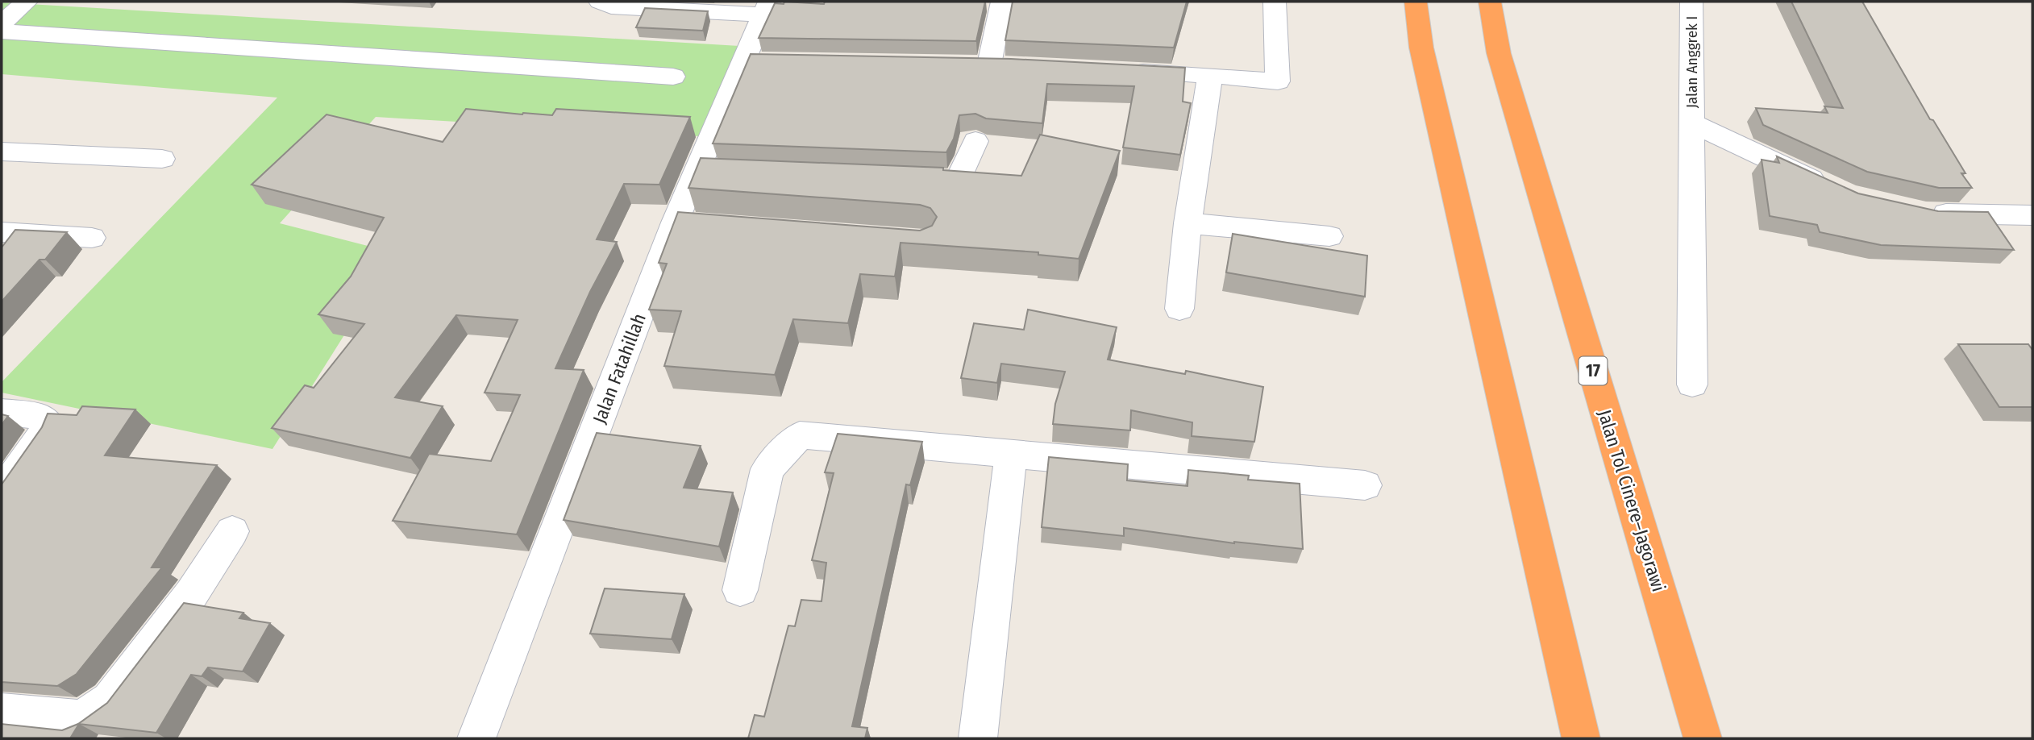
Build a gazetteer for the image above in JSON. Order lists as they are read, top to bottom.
{
  "streets": {
    "highway": ["17", "Jalan Tol Cinere–Jagorawi"],
    "street": ["Jalan Anggrek I", "Jalan Fatahillah"]
  }
}
